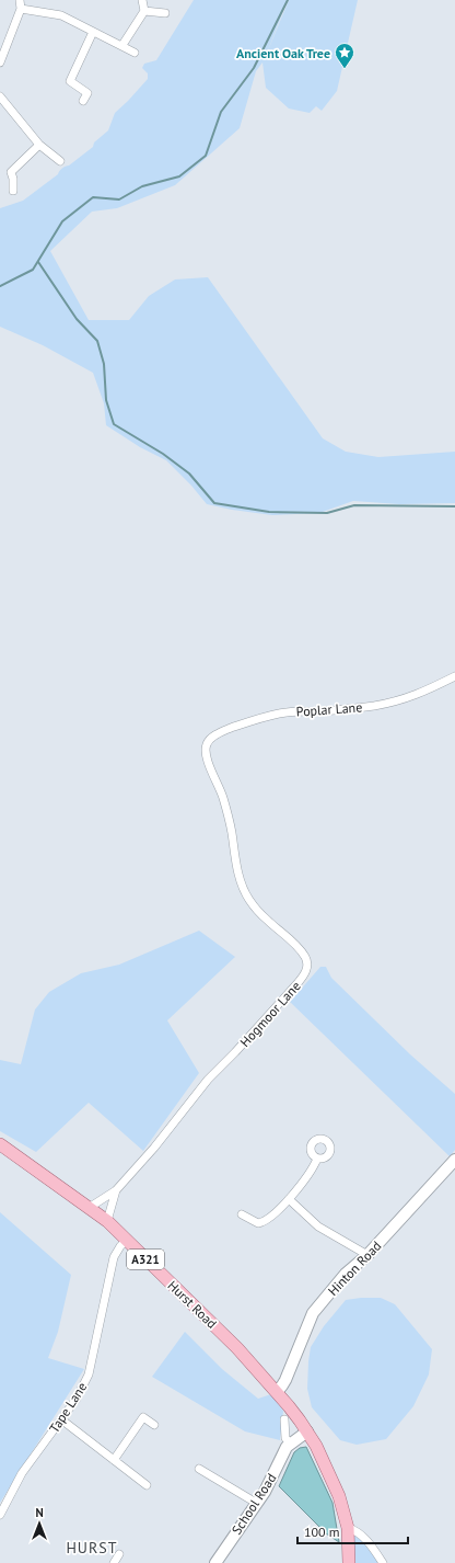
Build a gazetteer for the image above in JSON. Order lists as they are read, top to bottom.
{
  "streets": {
    "main road": ["A321", "Hurst Road"],
    "street": [
      "Poplar Lane",
      "Hogmoor Lane",
      "Hinton Road",
      "Tape Lane",
      "School Road"
    ]
  },
  "crossings": [
    ["Poplar Lane", "Hogmoor Lane"],
    ["Hogmoor Lane", "Hurst Road"],
    ["A321", "Hinton Road"],
    ["A321", "Hurst Road"],
    ["A321", "School Road"],
    ["Hinton Road", "Hurst Road"],
    ["Hurst Road", "Tape Lane"]
  ],
  "districts": ["HURST"],
  "places": {
    "place": ["Ancient Oak Tree"]
  },
  "scale_bar": "100 m",
  "north": "top"
}
